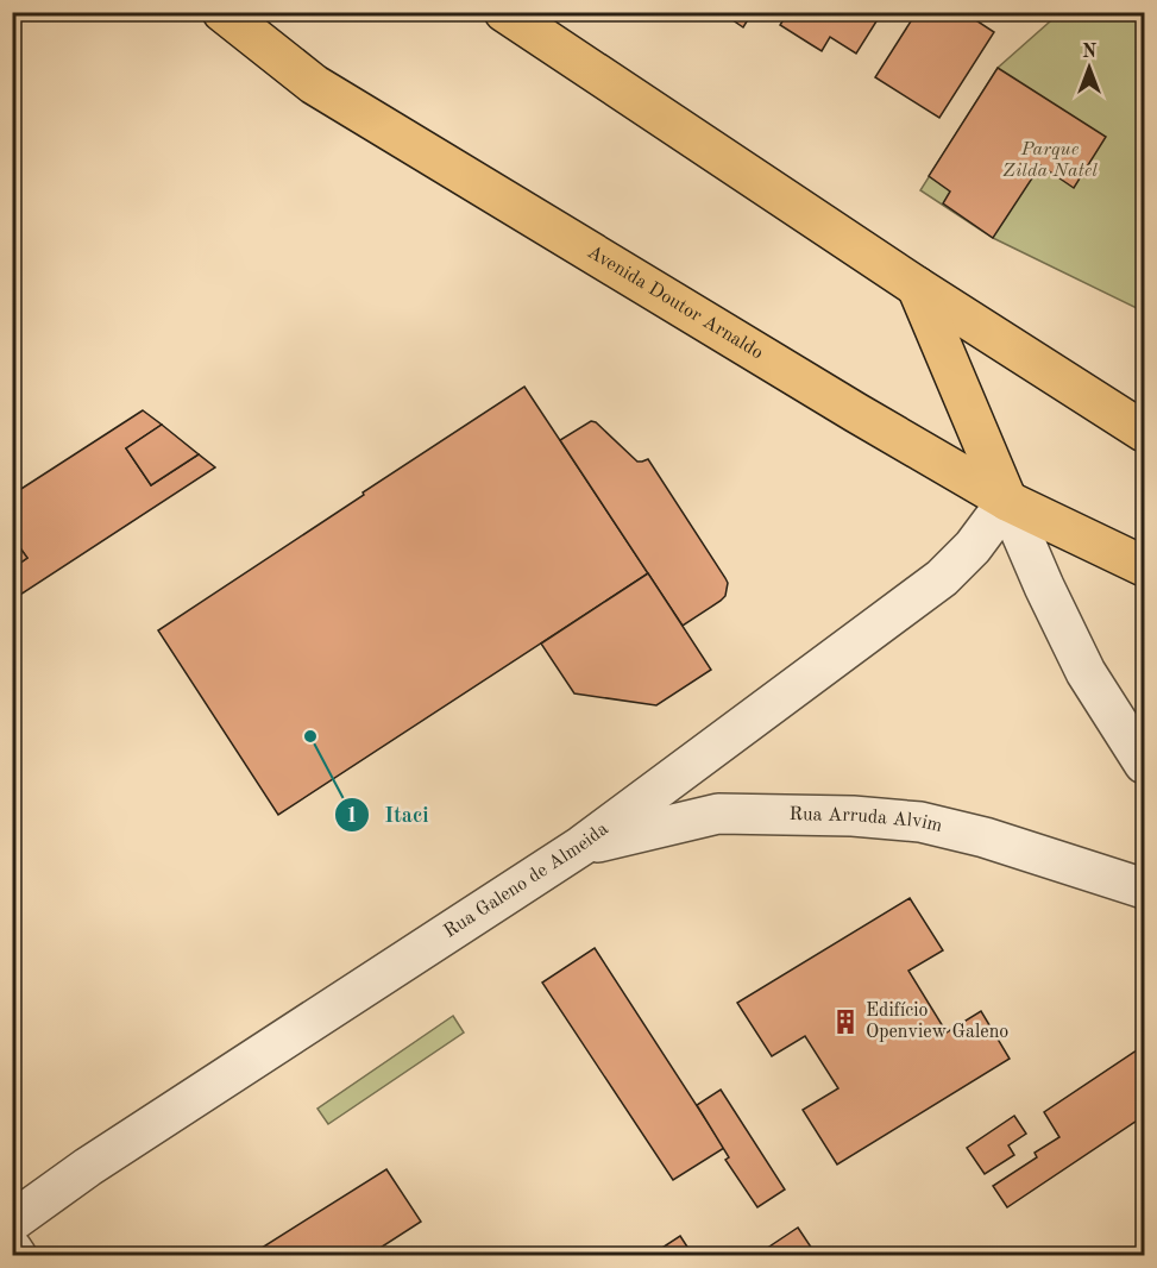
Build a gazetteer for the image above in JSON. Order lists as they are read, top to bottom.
{
  "streets": {
    "main road": ["Avenida Doutor Arnaldo"],
    "street": ["Rua Arruda Alvim", "Rua Galeno de Almeida"]
  },
  "crossings": [
    ["Avenida Doutor Arnaldo", "Rua Galeno de Almeida"],
    ["Rua Arruda Alvim", "Rua Galeno de Almeida"]
  ],
  "parks": ["Parque Zilda Natel"],
  "places": {
    "other": ["Itaci"],
    "building": ["Edifício Openview Galeno"]
  },
  "north": "top"
}
